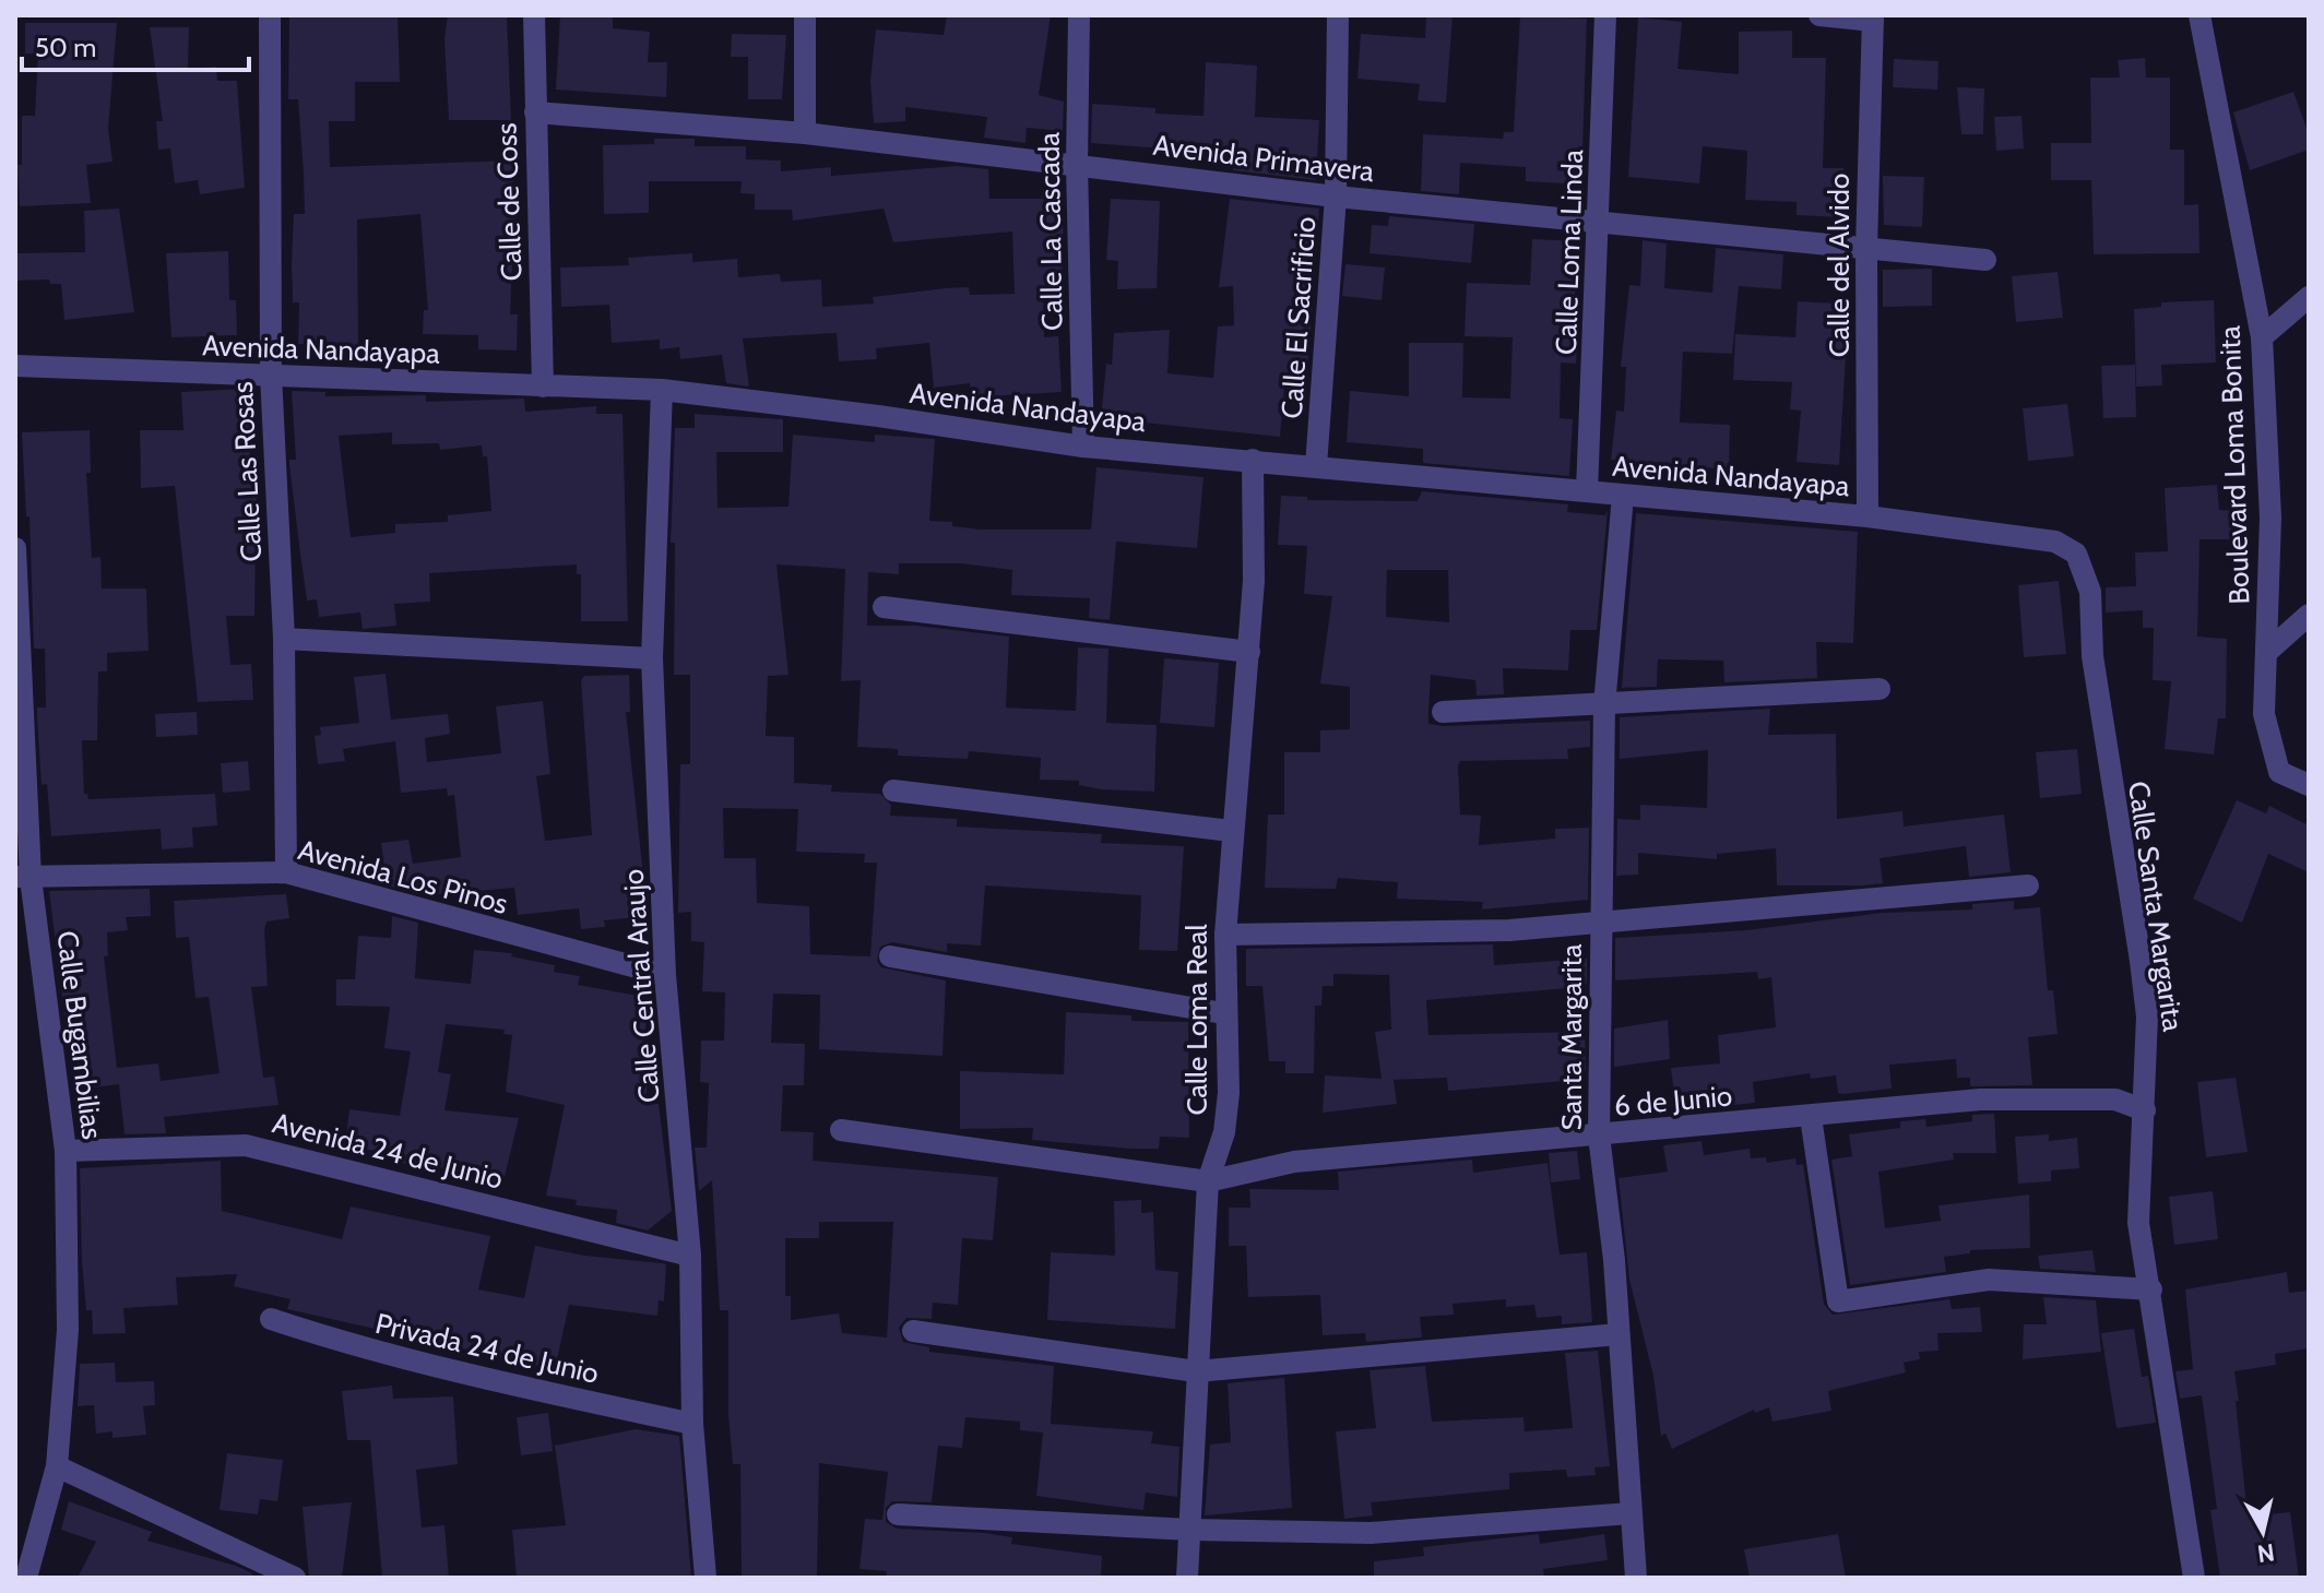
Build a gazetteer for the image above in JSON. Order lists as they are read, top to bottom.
{
  "streets": {
    "street": [
      "Avenida Primavera",
      "Calle de Coss",
      "Calle La Cascada",
      "Calle Loma Linda",
      "Calle del Alvido",
      "Calle El Sacrificio",
      "Avenida Nandayapa",
      "Boulevard Loma Bonita",
      "Calle Las Rosas",
      "Avenida Los Pinos",
      "Calle Santa Margarita",
      "Calle Central Araujo",
      "Calle Loma Real",
      "Calle Bugambilias",
      "Santa Margarita",
      "6 de Junio",
      "Avenida 24 de Junio",
      "Privada 24 de Junio"
    ]
  },
  "crossings": [
    ["Avenida Primavera", "Calle de Coss"],
    ["Avenida Primavera", "Calle La Cascada"],
    ["Avenida Primavera", "Calle Loma Linda"],
    ["Avenida Primavera", "Calle del Alvido"],
    ["Avenida Primavera", "Calle El Sacrificio"],
    ["Calle de Coss", "Avenida Nandayapa"],
    ["Calle La Cascada", "Avenida Nandayapa"],
    ["Calle Loma Linda", "Avenida Nandayapa"],
    ["Calle del Alvido", "Avenida Nandayapa"],
    ["Calle El Sacrificio", "Avenida Nandayapa"],
    ["Avenida Nandayapa", "Calle Las Rosas"],
    ["Avenida Nandayapa", "Calle Santa Margarita"],
    ["Avenida Nandayapa", "Calle Central Araujo"],
    ["Avenida Nandayapa", "Calle Loma Real"],
    ["Avenida Nandayapa", "Santa Margarita"],
    ["Calle Las Rosas", "Avenida Los Pinos"],
    ["Avenida Los Pinos", "Calle Central Araujo"],
    ["Avenida Los Pinos", "Calle Bugambilias"],
    ["Calle Santa Margarita", "6 de Junio"],
    ["Calle Central Araujo", "Avenida 24 de Junio"],
    ["Calle Central Araujo", "Privada 24 de Junio"],
    ["Calle Loma Real", "6 de Junio"],
    ["Calle Bugambilias", "Avenida 24 de Junio"],
    ["Santa Margarita", "6 de Junio"]
  ],
  "scale_bar": "50 m",
  "north": "bottom"
}
